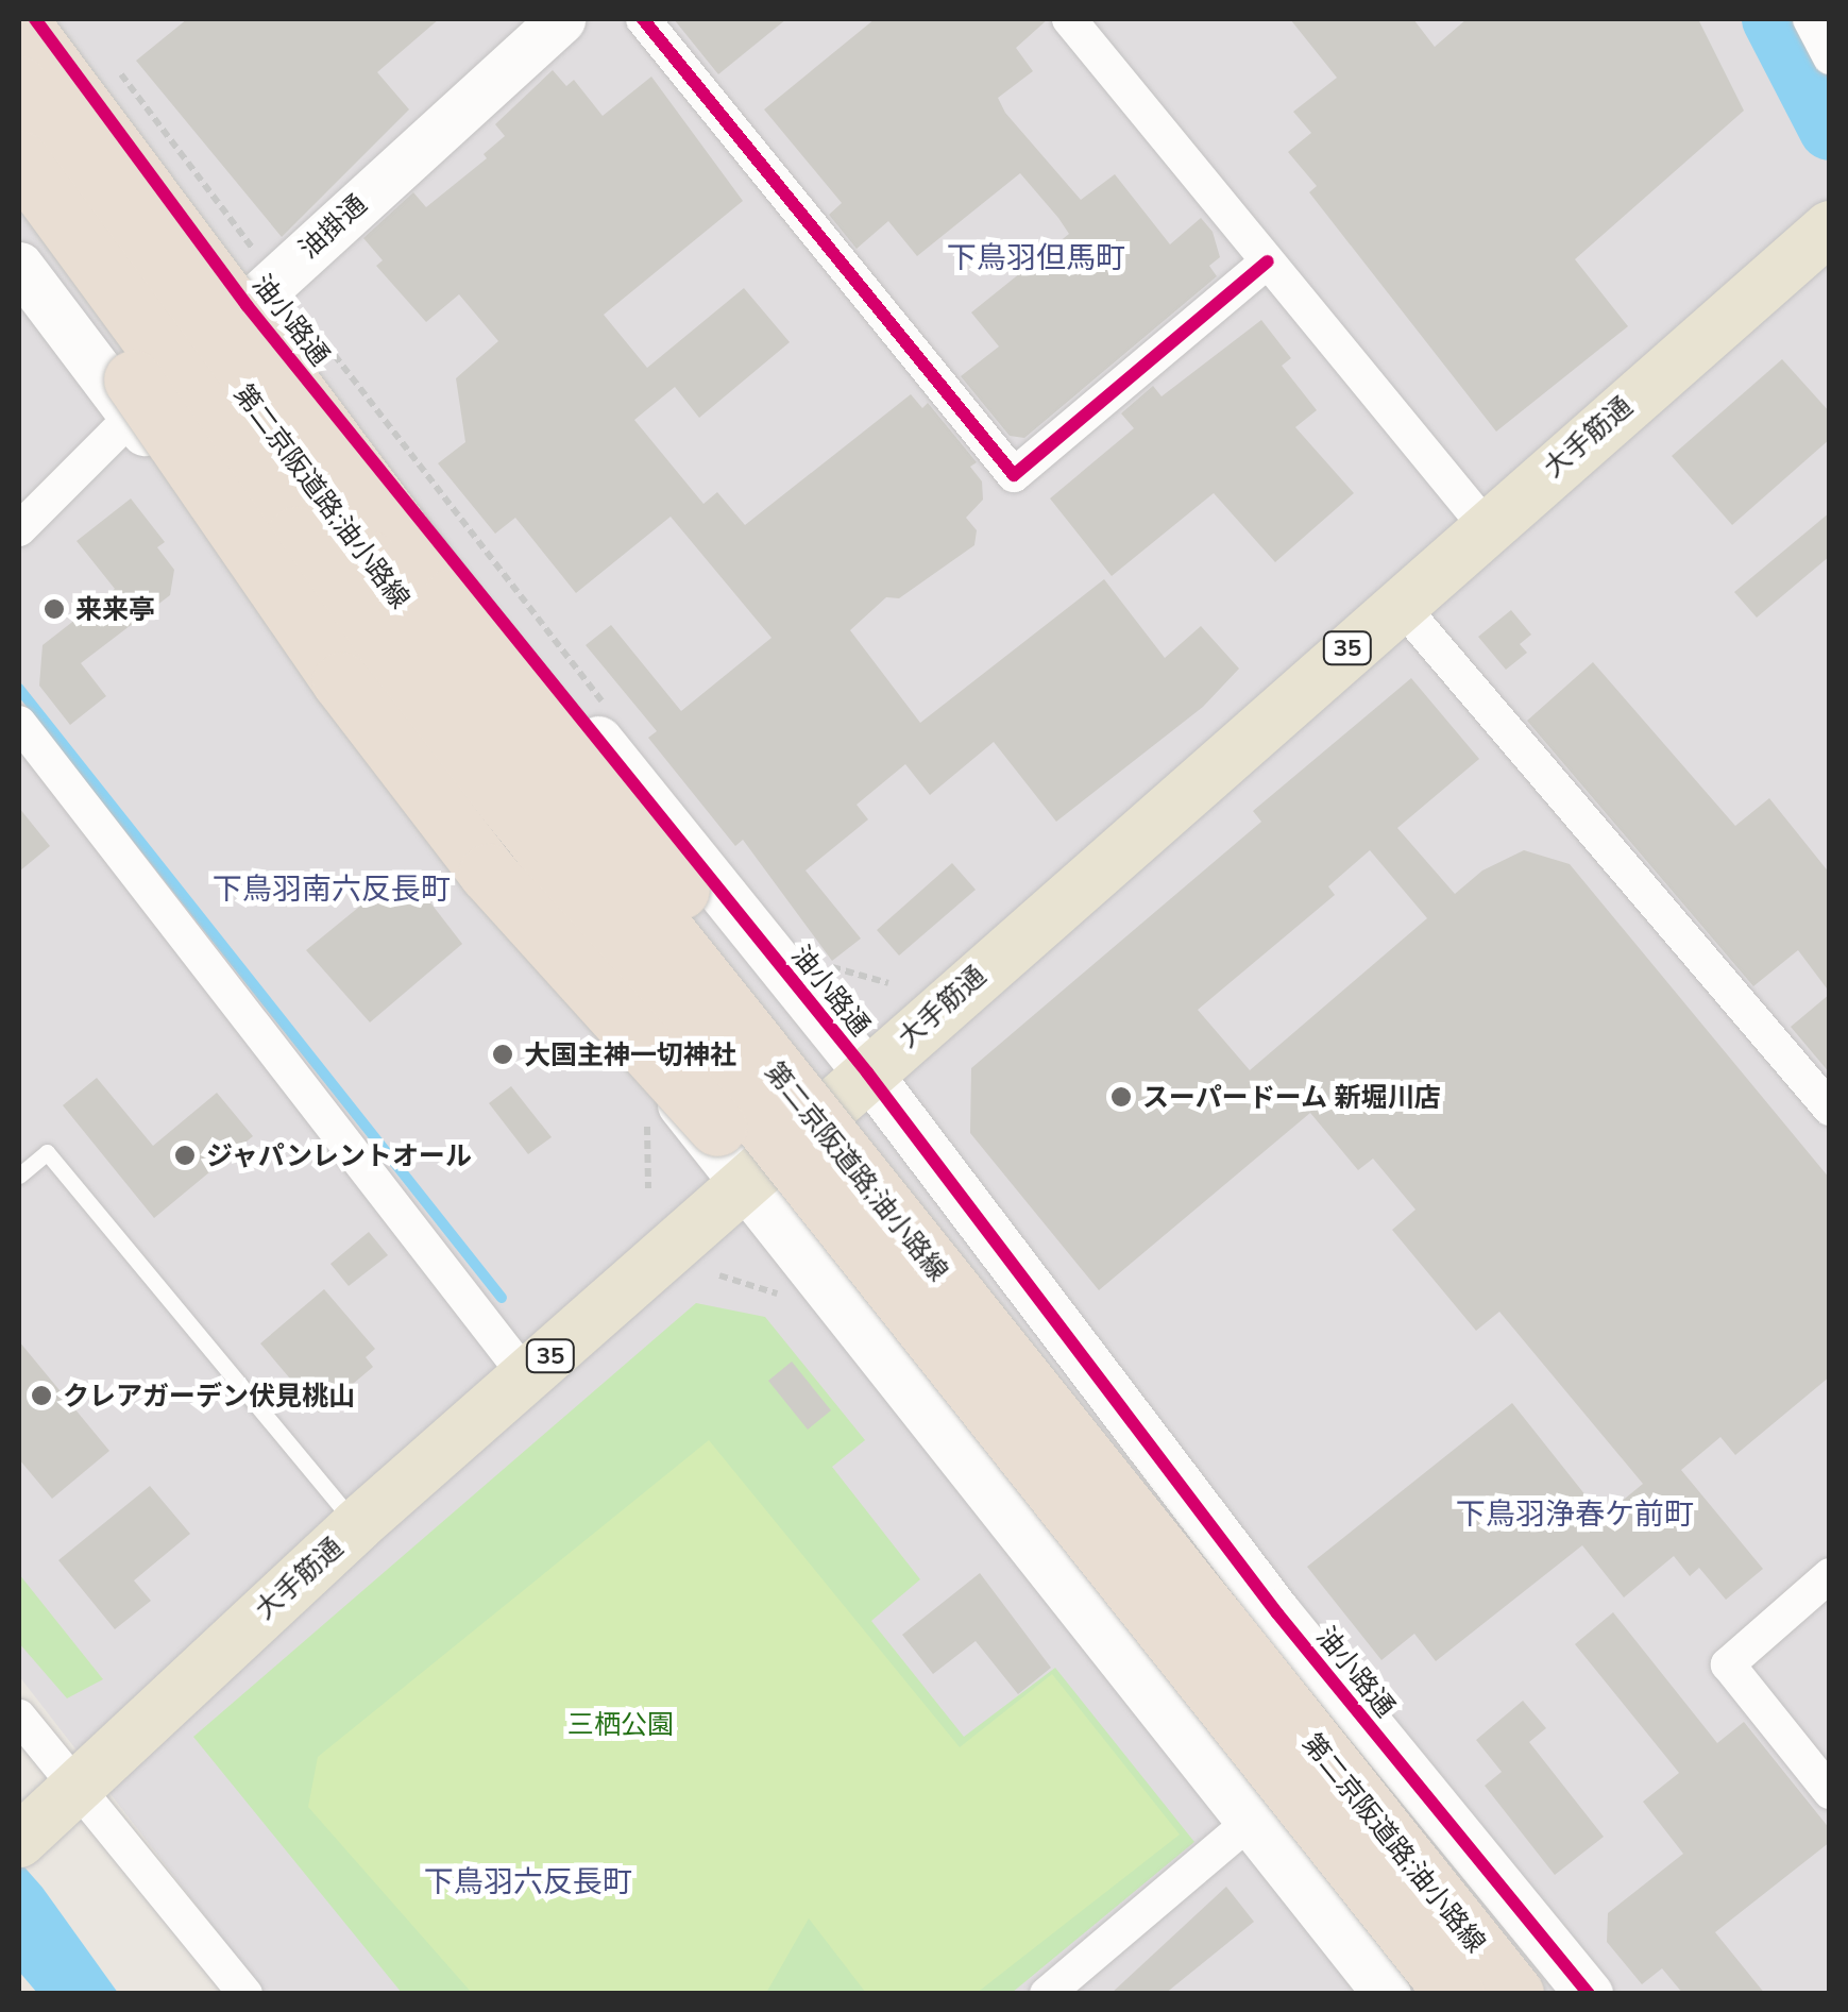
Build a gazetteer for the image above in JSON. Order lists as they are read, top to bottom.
{
  "streets": {
    "highway": ["第二京阪道路;油小路線"],
    "main road": ["大手筋通", "35"],
    "street": ["油掛通", "油小路通"]
  },
  "crossings": [
    ["油掛通", "油小路通"],
    ["油小路通", "大手筋通"]
  ],
  "districts": [
    "下鳥羽但馬町",
    "下鳥羽南六反長町",
    "下鳥羽浄春ケ前町",
    "下鳥羽六反長町"
  ],
  "parks": ["三栖公園"],
  "places": [
    "来来亭",
    "大国主神一切神社",
    "スーパードーム 新堀川店",
    "ジャパンレントオール",
    "クレアガーデン伏見桃山"
  ]
}
